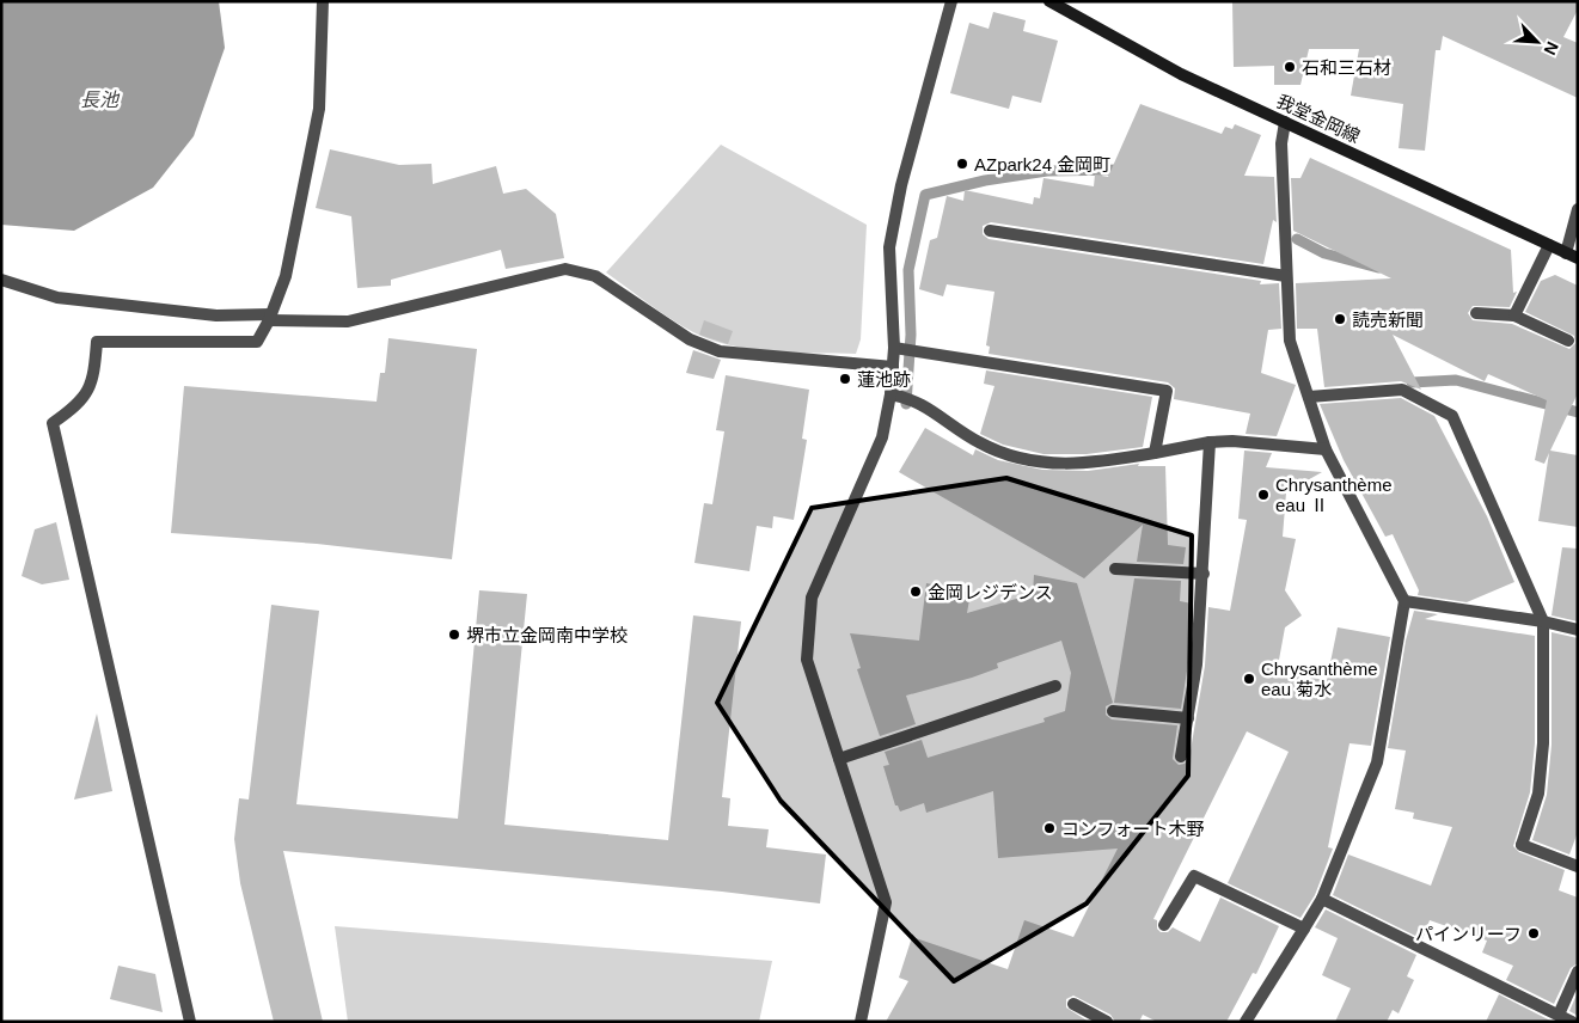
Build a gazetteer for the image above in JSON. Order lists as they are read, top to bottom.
{
  "streets": {
    "main road": ["我堂金岡線"]
  },
  "water": ["長池"],
  "places": [
    "石和三石材",
    "AZpark24 金岡町",
    "読売新聞",
    "蓮池跡",
    "Chrysanthème eau Ⅱ",
    "金岡レジデンス",
    "堺市立金岡南中学校",
    "Chrysanthème eau 菊水",
    "コンフォート木野",
    "パインリーフ"
  ],
  "north": "bottom right"
}
